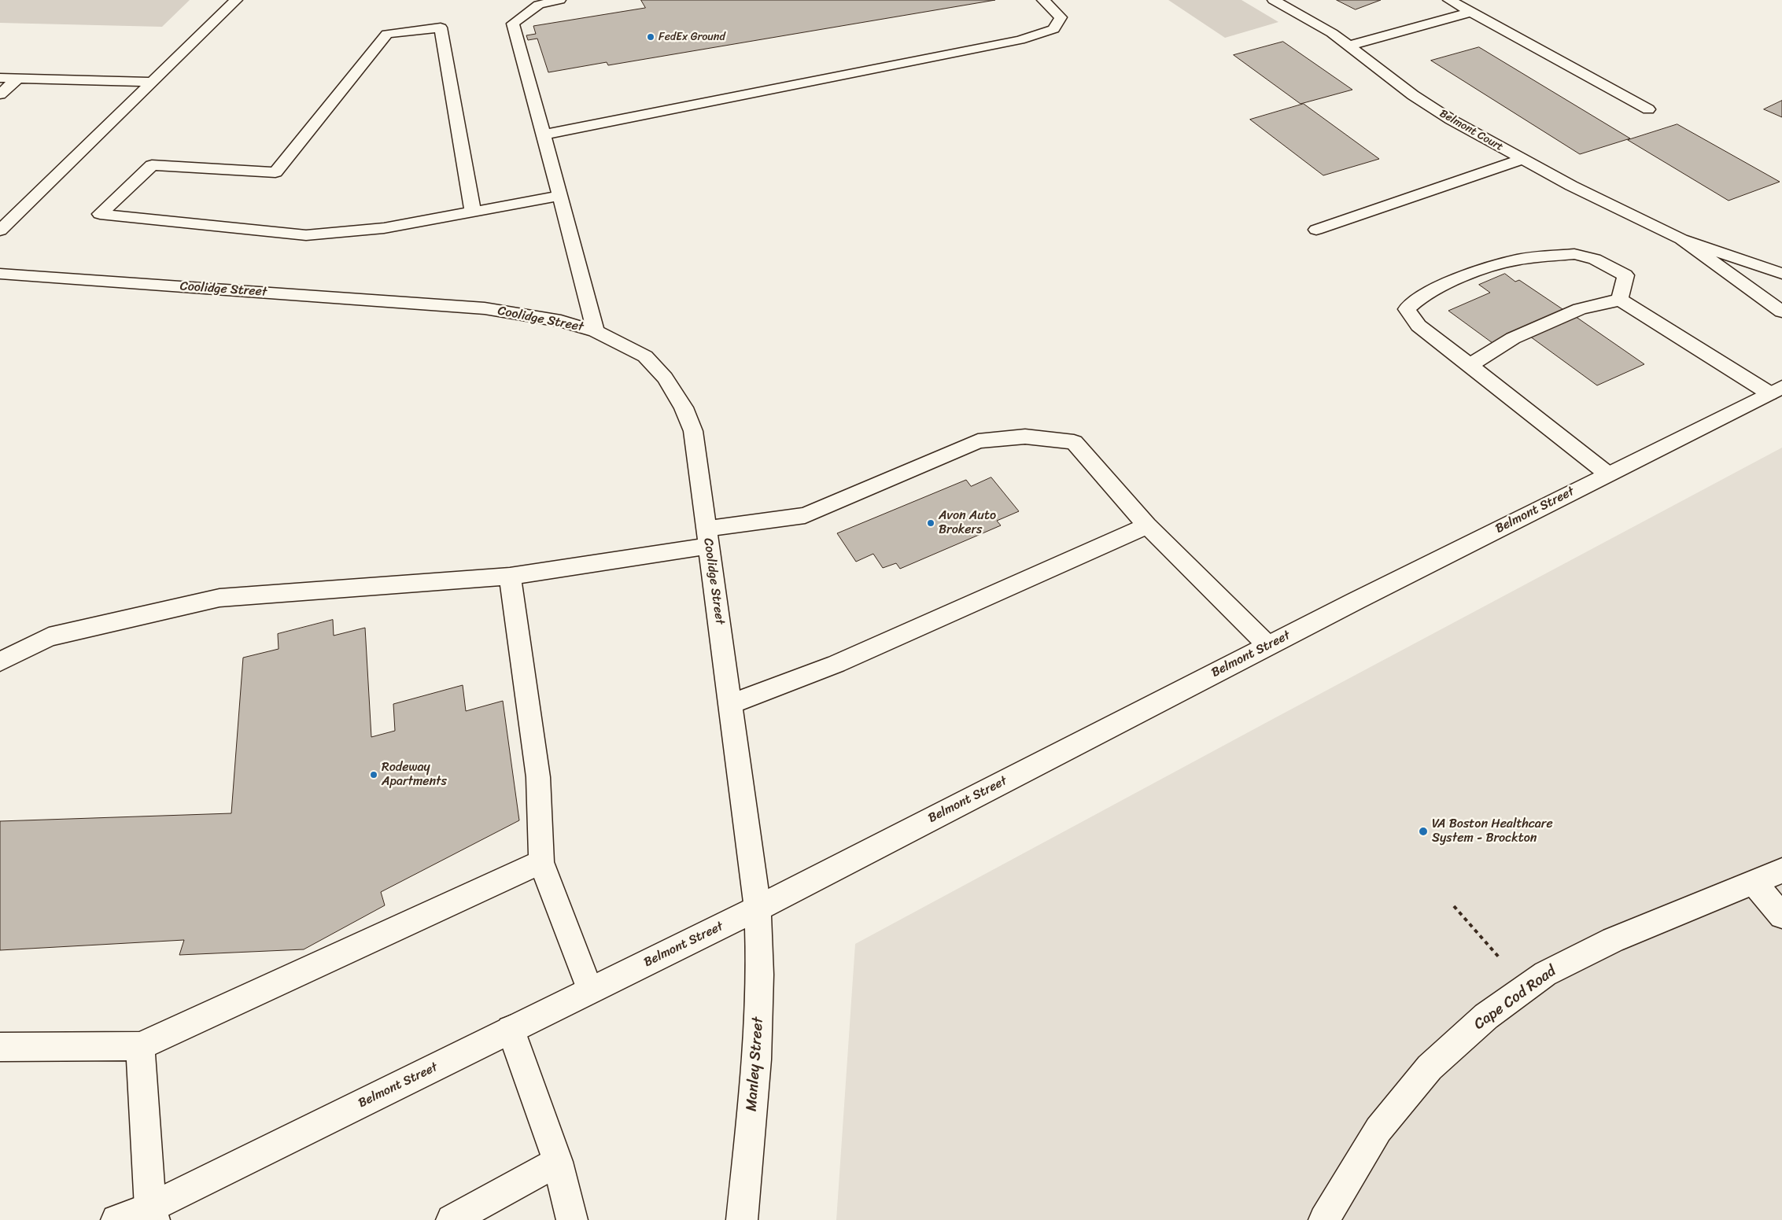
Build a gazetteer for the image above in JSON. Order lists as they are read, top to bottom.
{
  "streets": {
    "main road": [
      "Belmont Court",
      "Coolidge Street",
      "Belmont Street",
      "Cape Cod Road",
      "Manley Street"
    ]
  },
  "crossings": [
    ["Coolidge Street", "Belmont Street"],
    ["Coolidge Street", "Manley Street"],
    ["Belmont Street", "Manley Street"]
  ],
  "places": [
    "FedEx Ground",
    "Avon Auto Brokers",
    "Rodeway Apartments",
    "VA Boston Healthcare System - Brockton"
  ]
}
